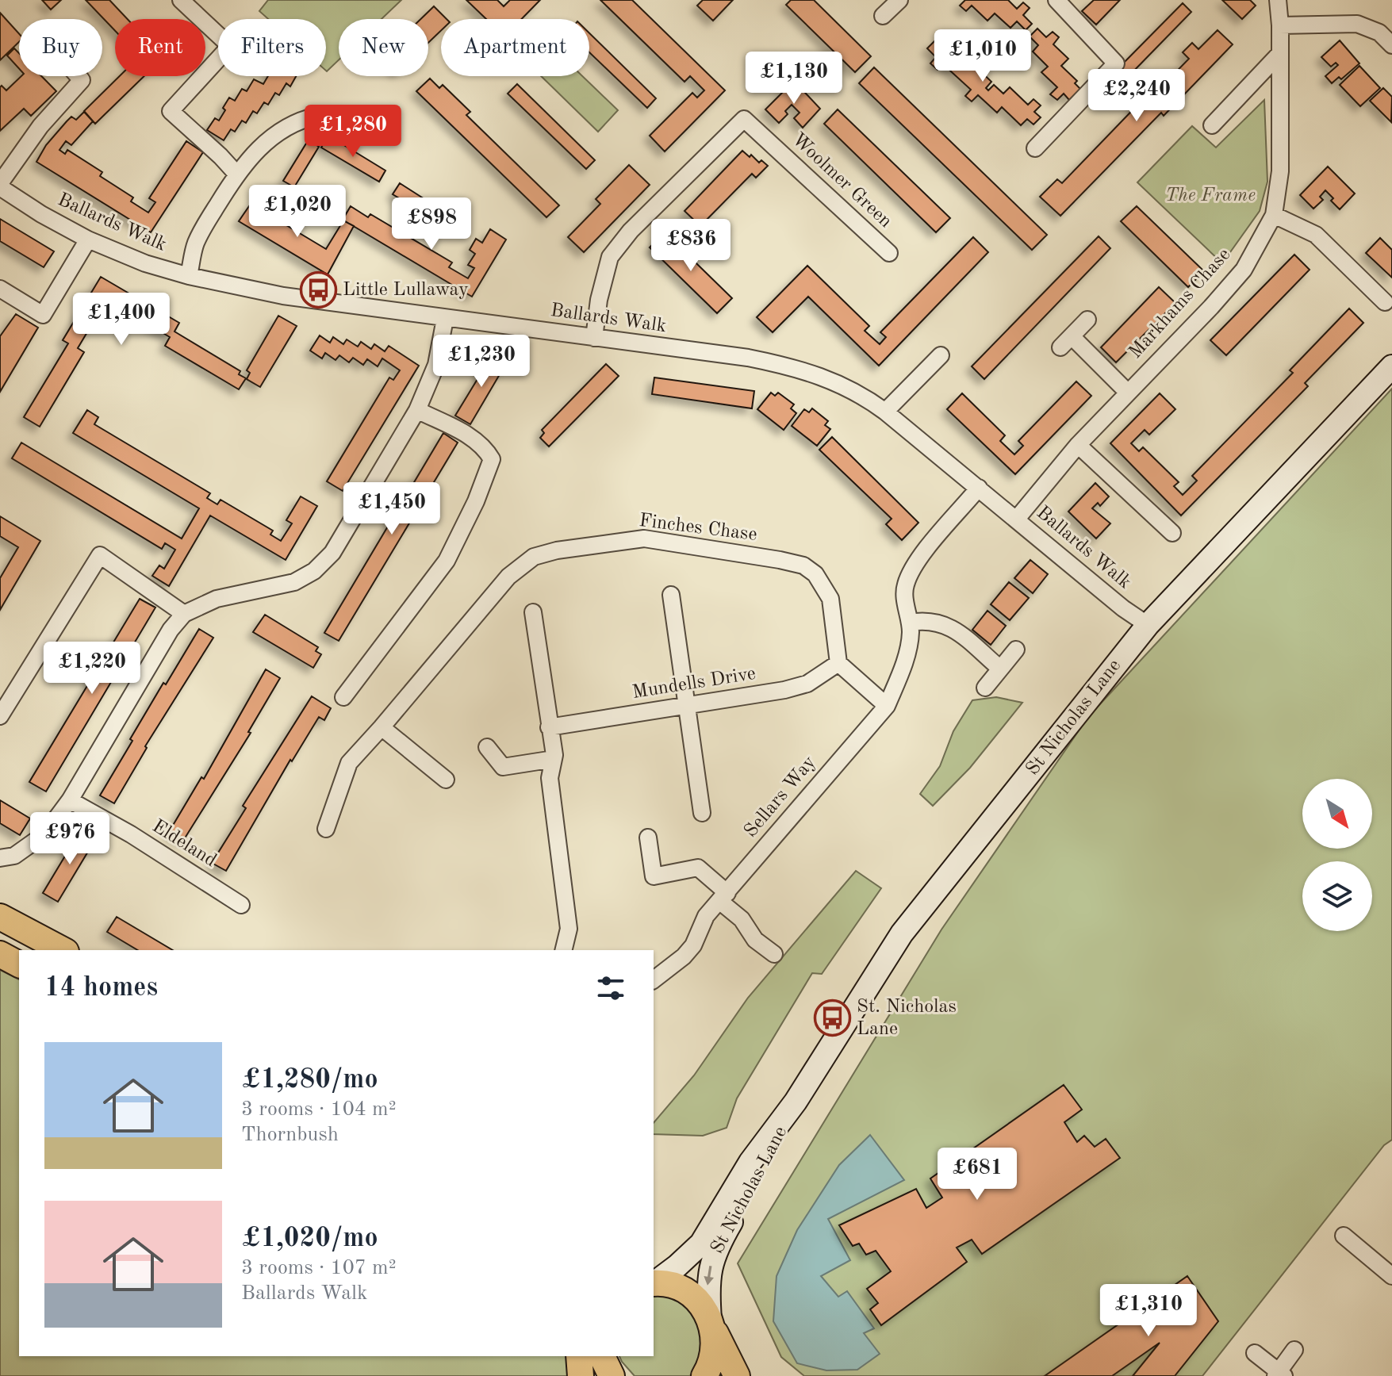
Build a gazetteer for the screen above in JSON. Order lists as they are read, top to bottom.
{
  "streets": {
    "main road": ["St Nicholas Lane"],
    "street": [
      "Woolmer Green",
      "Ballards Walk",
      "Markhams Chase",
      "Finches Chase",
      "Mundells Drive",
      "Sellars Way",
      "Eldeland"
    ]
  },
  "crossings": [
    ["Woolmer Green", "Ballards Walk"],
    ["Ballards Walk", "Markhams Chase"],
    ["Ballards Walk", "St Nicholas Lane"],
    ["Ballards Walk", "Sellars Way"],
    ["Finches Chase", "Mundells Drive"]
  ],
  "parks": ["The Frame"],
  "places": {
    "bus stop": ["Little Lullaway", "St. Nicholas Lane"]
  },
  "north": "bottom right",
  "page": {
    "chip": [
      "Buy",
      "Rent",
      "Filters",
      "New",
      "Apartment"
    ],
    "price": [
      "£1,010",
      "£1,130",
      "£2,240",
      "£1,280",
      "£1,020",
      "£898",
      "£836",
      "£1,400",
      "£1,230",
      "£1,450",
      "£1,220",
      "£976",
      "£681",
      "£1,310"
    ],
    "heading": "14 homes",
    "list": [
      {
        "name": "£1,280/mo",
        "note": "3 rooms · 104 m² · Thornbush"
      },
      {
        "name": "£1,020/mo",
        "note": "3 rooms · 107 m² · Ballards Walk"
      }
    ]
  }
}
